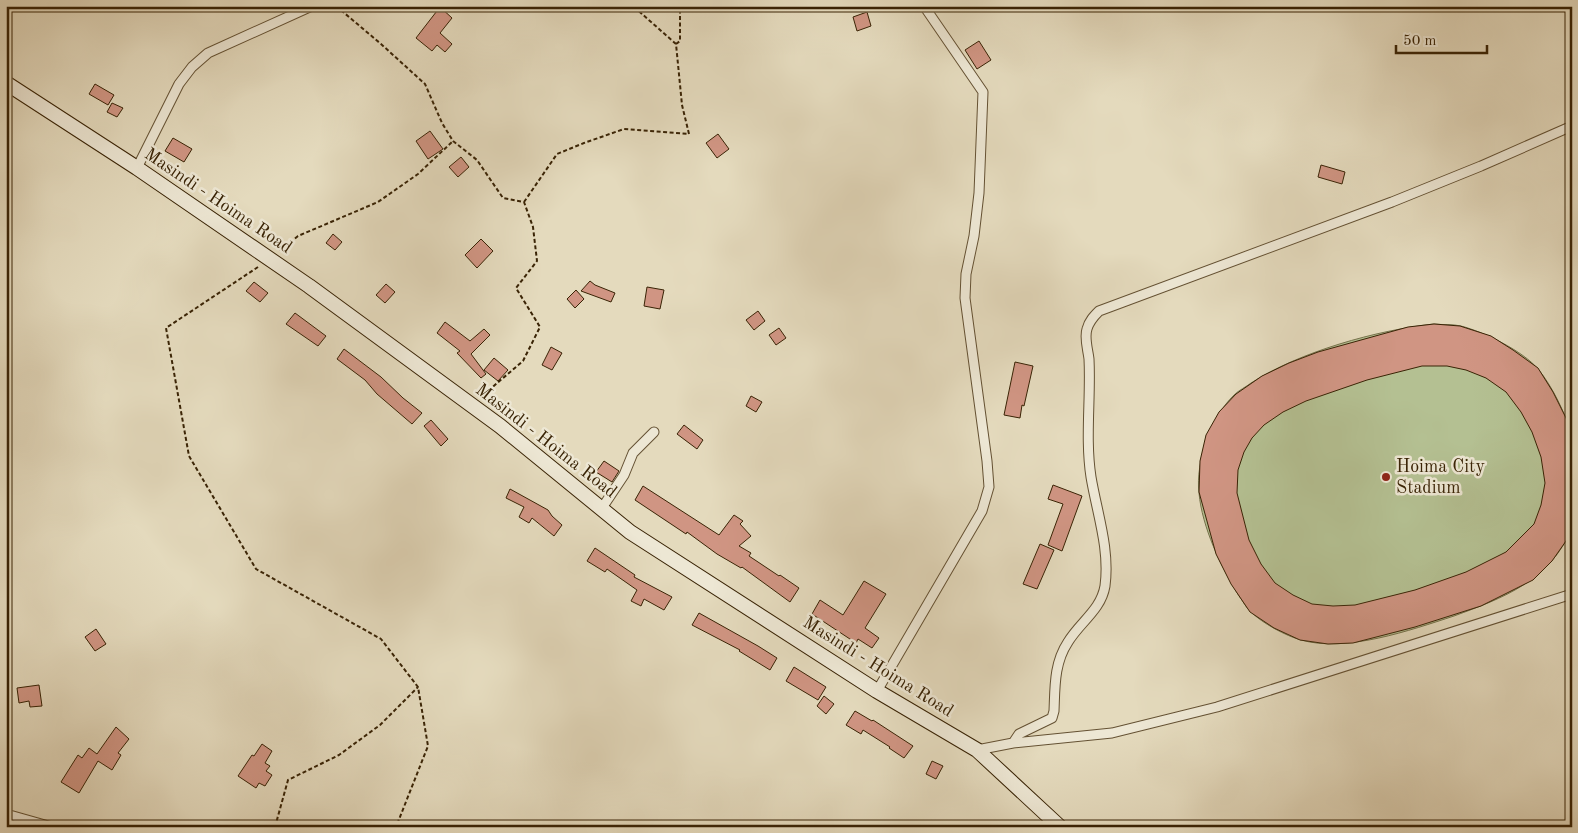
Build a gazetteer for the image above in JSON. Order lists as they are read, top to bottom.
{
  "streets": {
    "main road": ["Masindi - Hoima Road"]
  },
  "places": ["Hoima City Stadium"],
  "scale_bar": "50 m"
}
